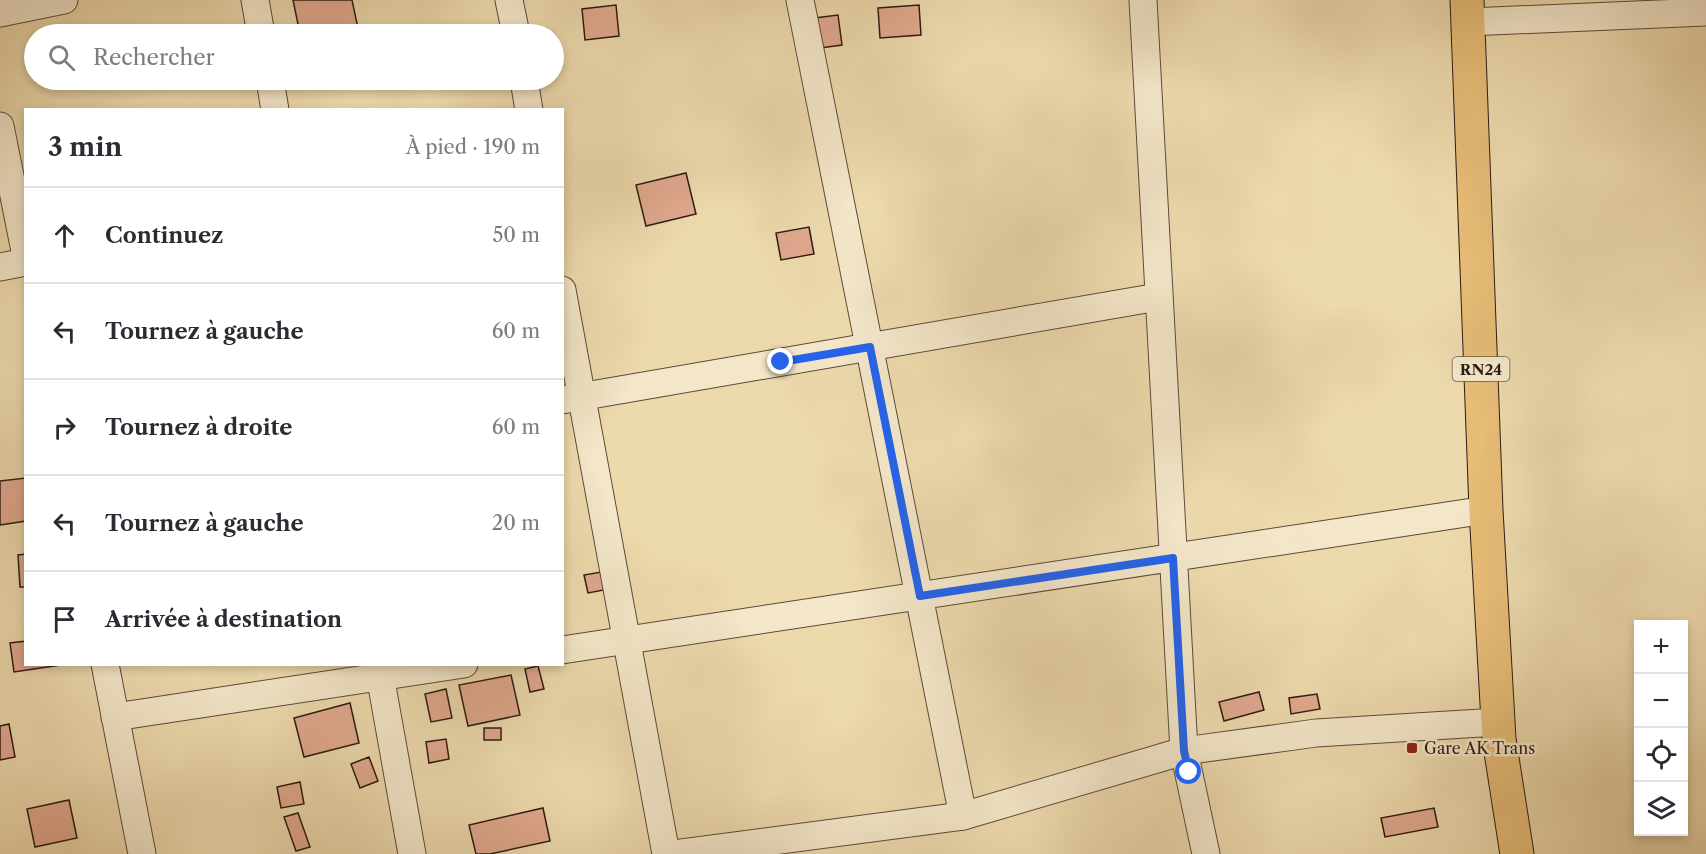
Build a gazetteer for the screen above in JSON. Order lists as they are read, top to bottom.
{
  "streets": {
    "main road": ["RN24"]
  },
  "places": {
    "transit": ["Gare AK Trans"]
  },
  "page": {
    "search": "Rechercher",
    "heading": ["3 min", "À pied · 190 m"],
    "list": [
      ["Continuez", "50 m"],
      ["Tournez à gauche", "60 m"],
      ["Tournez à droite", "60 m"],
      ["Tournez à gauche", "20 m"],
      "Arrivée à destination"
    ],
    "map_buttons": ["+", "−"]
  }
}
